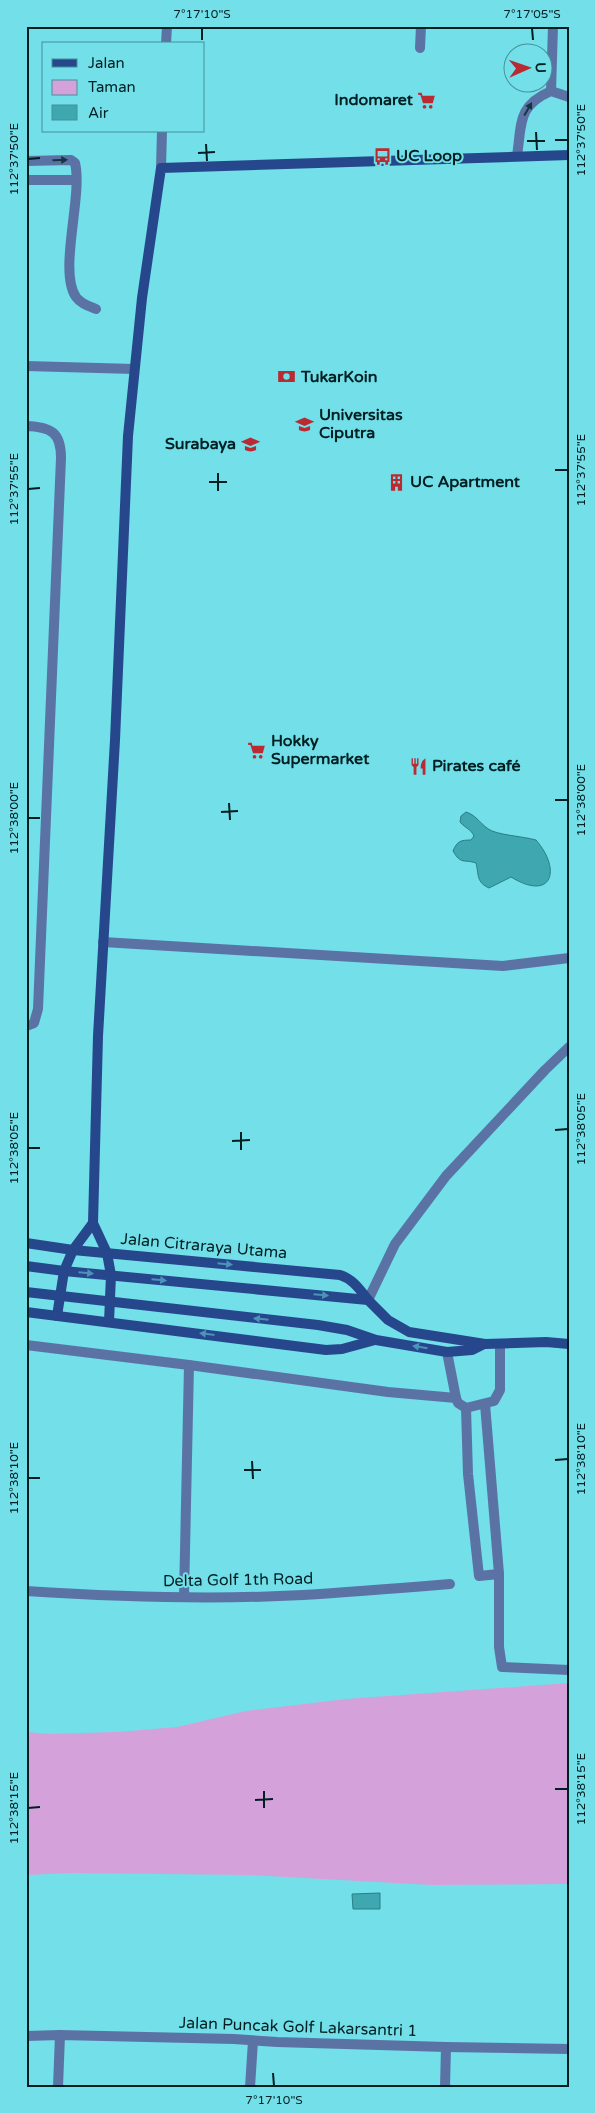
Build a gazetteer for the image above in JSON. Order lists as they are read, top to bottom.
{
  "streets": {
    "street": ["Jalan Citraraya Utama", "Delta Golf 1th Road", "Jalan Puncak Golf Lakarsantri 1"]
  },
  "places": {
    "supermarket": ["Indomaret", "Hokky Supermarket"],
    "bus stop": ["UC Loop"],
    "bank": ["TukarKoin"],
    "school or university": ["Universitas Ciputra", "Surabaya"],
    "building": ["UC Apartment"],
    "restaurant": ["Pirates café"]
  },
  "legend": ["Jalan", "Taman", "Air"],
  "north": "right",
  "coordinates": [
    "7°17'10\"S",
    "7°17'05\"S",
    "112°37'50\"E",
    "112°37'55\"E",
    "112°38'00\"E",
    "112°38'05\"E",
    "112°38'10\"E",
    "112°38'15\"E"
  ]
}
